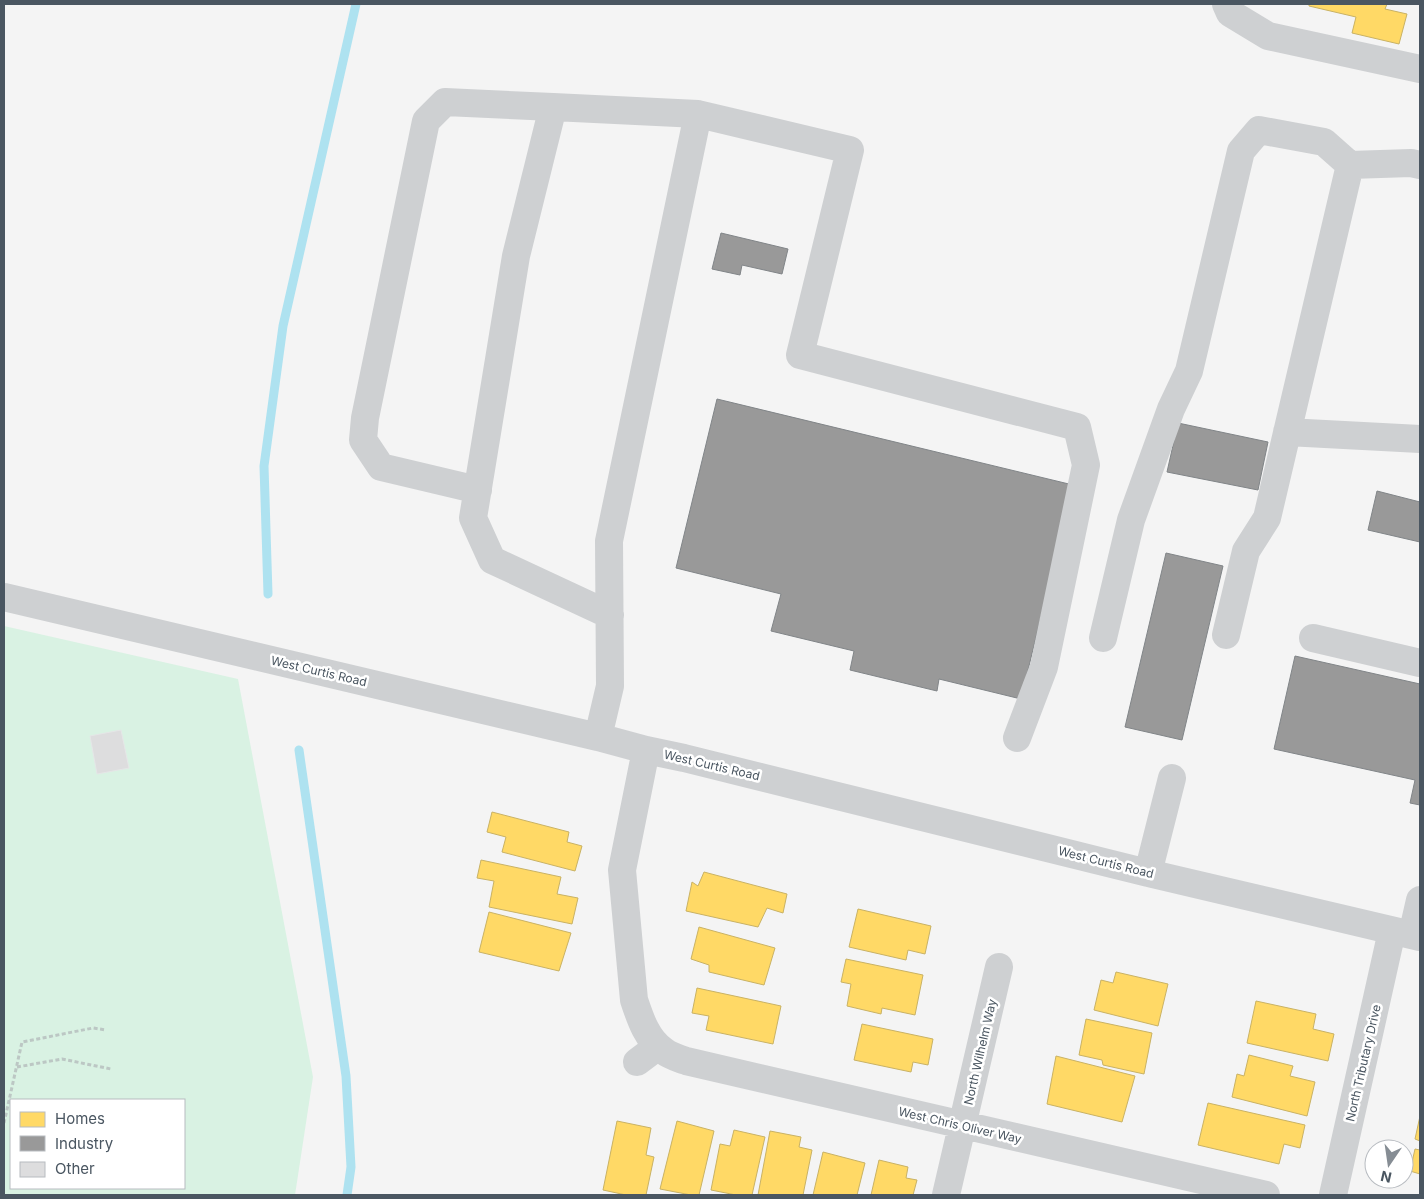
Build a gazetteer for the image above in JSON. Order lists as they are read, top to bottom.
{
  "streets": {
    "street": [
      "West Curtis Road",
      "North Wilhelm Way",
      "North Tributary Drive",
      "West Chris Oliver Way"
    ]
  },
  "crossings": [
    ["West Curtis Road", "North Tributary Drive"],
    ["West Curtis Road", "West Chris Oliver Way"],
    ["North Wilhelm Way", "West Chris Oliver Way"]
  ],
  "legend": ["Homes", "Industry", "Other"],
  "north": "bottom"
}
